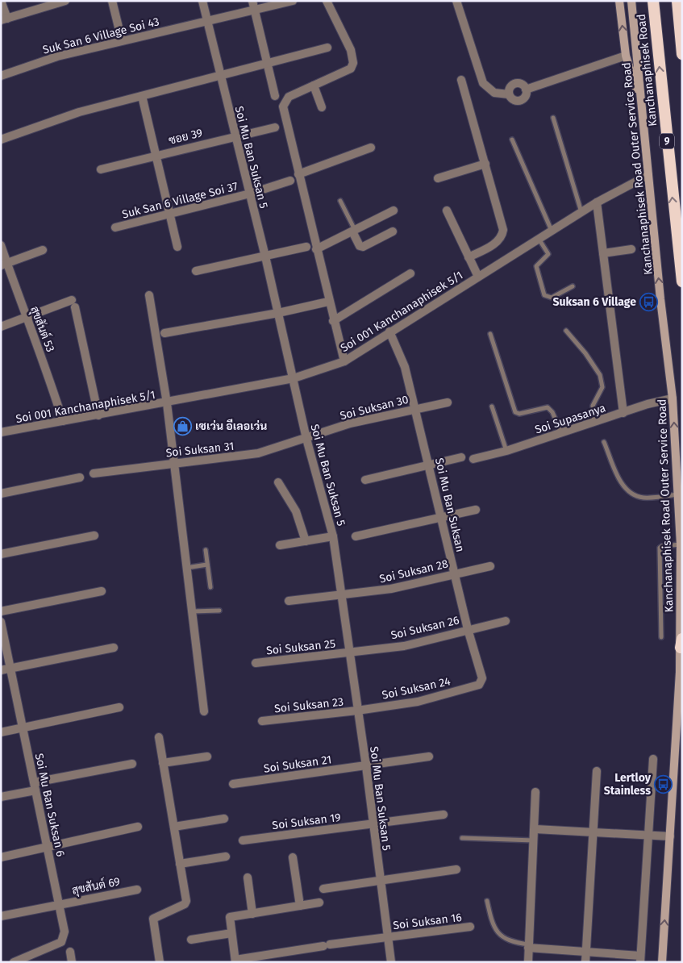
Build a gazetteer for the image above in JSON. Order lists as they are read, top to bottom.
{
  "streets": {
    "highway": ["Kanchanaphisek Road", "9"],
    "main road": ["Kanchanaphisek Road Outer Service Road"],
    "street": [
      "Suk San 6 Village Soi 43",
      "ซอย 39",
      "Soi Mu Ban Suksan 5",
      "Suk San 6 Village Soi 37",
      "Soi 001 Kanchanaphisek 5/1",
      "สุขสันต์ 53",
      "Soi Suksan 30",
      "Soi Supasanya",
      "Soi Suksan 31",
      "Soi Mu Ban Suksan",
      "Soi Suksan 28",
      "Soi Suksan 26",
      "Soi Suksan 25",
      "Soi Suksan 24",
      "Soi Suksan 23",
      "Soi Suksan 21",
      "Soi Mu Ban Suksan 6",
      "Soi Suksan 19",
      "สุขสันต์ 69",
      "Soi Suksan 16"
    ]
  },
  "crossings": [
    ["Suk San 6 Village Soi 43", "Soi Mu Ban Suksan 5"],
    ["ซอย 39", "Soi Mu Ban Suksan 5"],
    ["Soi Mu Ban Suksan 5", "Suk San 6 Village Soi 37"],
    ["Soi Mu Ban Suksan 5", "Soi 001 Kanchanaphisek 5/1"],
    ["Soi Mu Ban Suksan 5", "Soi Suksan 30"],
    ["Soi Mu Ban Suksan 5", "Soi Suksan 31"],
    ["Soi Mu Ban Suksan 5", "Soi Suksan 28"],
    ["Soi Mu Ban Suksan 5", "Soi Suksan 26"],
    ["Soi Mu Ban Suksan 5", "Soi Suksan 25"],
    ["Soi Mu Ban Suksan 5", "Soi Suksan 24"],
    ["Soi Mu Ban Suksan 5", "Soi Suksan 23"],
    ["Soi Mu Ban Suksan 5", "Soi Suksan 21"],
    ["Soi Mu Ban Suksan 5", "Soi Suksan 19"],
    ["Soi Mu Ban Suksan 5", "Soi Suksan 16"],
    ["Kanchanaphisek Road Outer Service Road", "Soi 001 Kanchanaphisek 5/1"],
    ["Kanchanaphisek Road Outer Service Road", "Soi Supasanya"],
    ["Soi 001 Kanchanaphisek 5/1", "สุขสันต์ 53"],
    ["Soi 001 Kanchanaphisek 5/1", "Soi Mu Ban Suksan"],
    ["Soi Suksan 30", "Soi Suksan 31"],
    ["Soi Suksan 30", "Soi Mu Ban Suksan"],
    ["Soi Mu Ban Suksan", "Soi Suksan 28"],
    ["Soi Mu Ban Suksan", "Soi Suksan 26"],
    ["Soi Mu Ban Suksan", "Soi Suksan 24"],
    ["Soi Suksan 26", "Soi Suksan 25"],
    ["Soi Suksan 24", "Soi Suksan 23"],
    ["Soi Mu Ban Suksan 6", "สุขสันต์ 69"]
  ],
  "one_way": ["Kanchanaphisek Road", "Kanchanaphisek Road Outer Service Road"],
  "places": {
    "bus stop": ["Suksan 6 Village", "Lertloy Stainless"],
    "shop": ["เซเว่น อีเลอเว่น"]
  }
}
